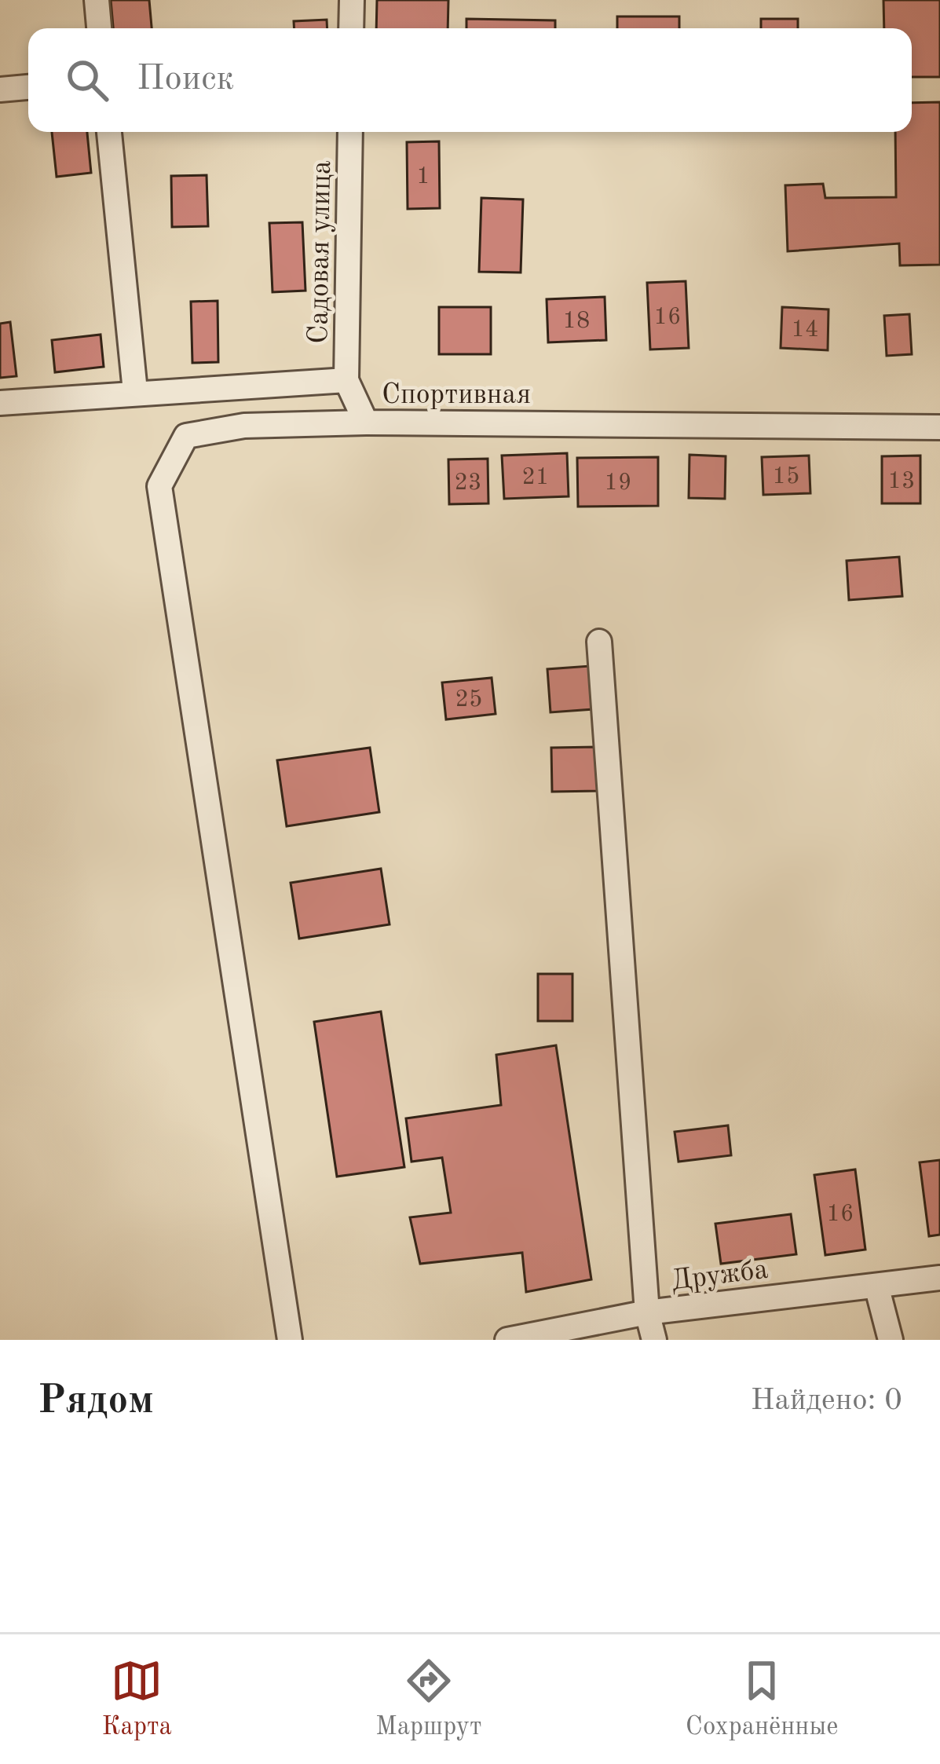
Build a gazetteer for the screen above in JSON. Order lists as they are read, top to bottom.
{
  "streets": {
    "street": ["Садовая улица", "Спортивная", "Дружба"]
  },
  "crossings": [
    ["Садовая улица", "Спортивная"]
  ],
  "house_numbers": [
    "1",
    "16",
    "18",
    "14",
    "15",
    "21",
    "13",
    "23",
    "19",
    "25",
    "16"
  ],
  "page": {
    "search": "Поиск",
    "heading": ["Рядом", "Найдено: 0"],
    "nav": ["Карта", "Маршрут", "Сохранённые"]
  }
}
